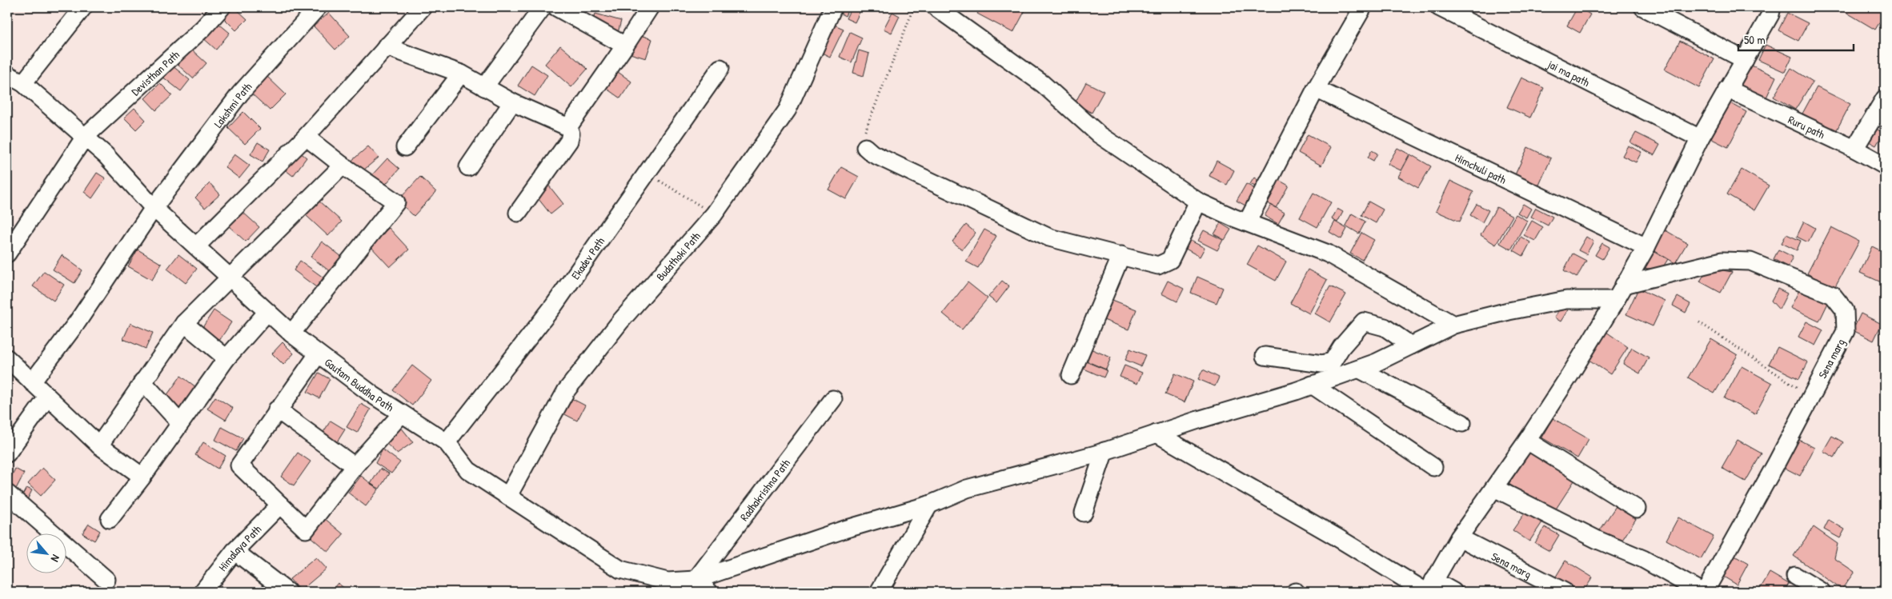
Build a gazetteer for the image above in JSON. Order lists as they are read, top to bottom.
{
  "streets": {
    "street": [
      "Devisthan Path",
      "jai ma path",
      "Lakshmi Path",
      "Ruru path",
      "Himchuli path",
      "Budathoki Path",
      "Ekadev Path",
      "Sena marg",
      "Gautam Buddha Path",
      "Radhakrishna Path",
      "Himalaya Path"
    ]
  },
  "crossings": [
    ["Devisthan Path", "Gautam Buddha Path"],
    ["Lakshmi Path", "Gautam Buddha Path"],
    ["Budathoki Path", "Gautam Buddha Path"],
    ["Ekadev Path", "Gautam Buddha Path"],
    ["Gautam Buddha Path", "Radhakrishna Path"]
  ],
  "scale_bar": "50 m",
  "north": "bottom right"
}
